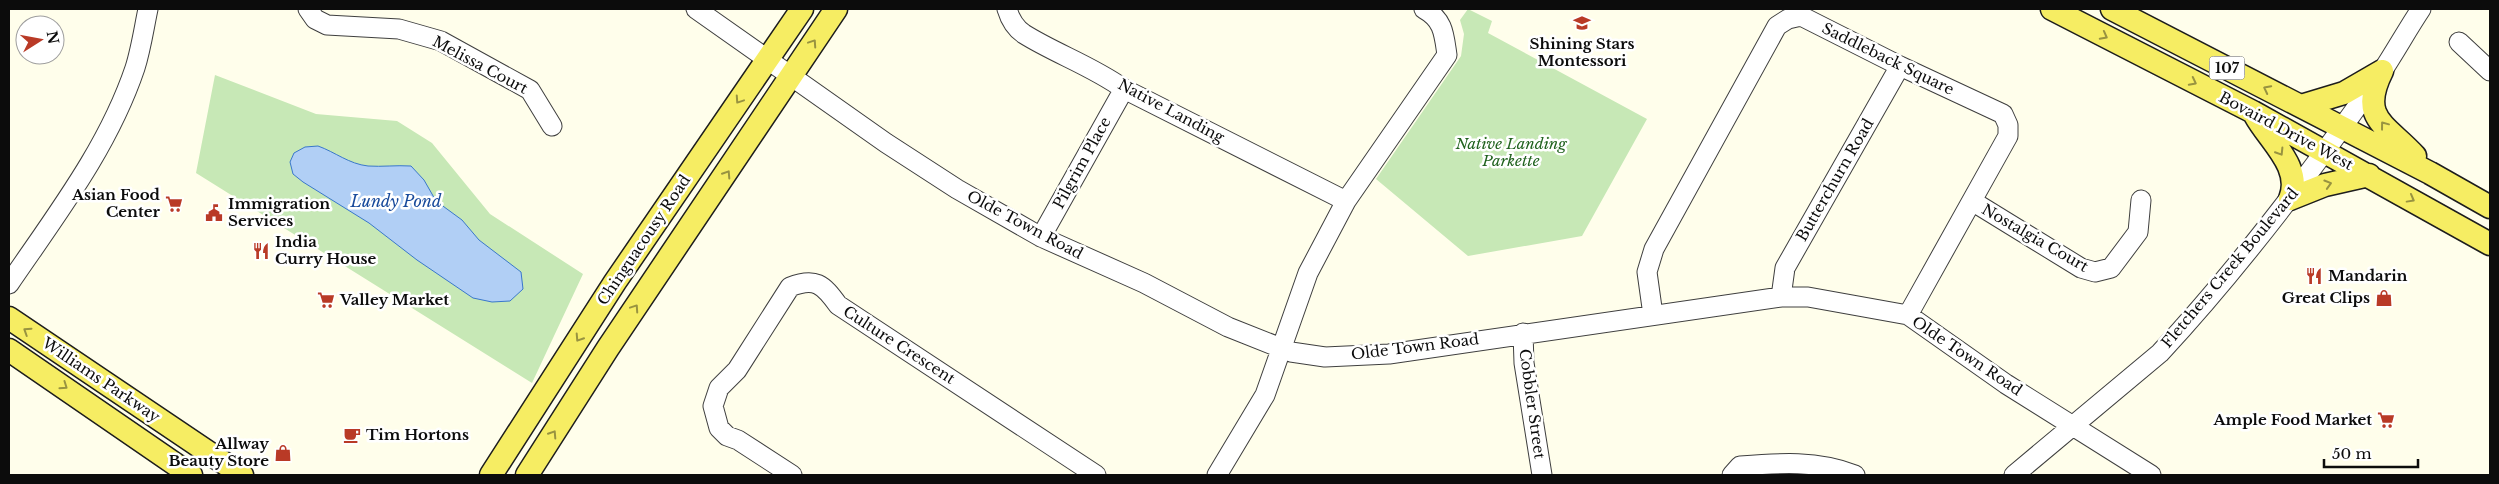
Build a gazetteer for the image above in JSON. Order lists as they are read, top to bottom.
{
  "streets": {
    "main road": [
      "107",
      "Bovaird Drive West",
      "Chinguacousy Road",
      "Williams Parkway"
    ],
    "street": [
      "Saddleback Square",
      "Melissa Court",
      "Native Landing",
      "Pilgrim Place",
      "Butterchurn Road",
      "Olde Town Road",
      "Nostalgia Court",
      "Fletchers Creek Boulevard",
      "Culture Crescent",
      "Cobbler Street"
    ]
  },
  "crossings": [
    ["Saddleback Square", "Butterchurn Road"],
    ["Saddleback Square", "Olde Town Road"],
    ["Saddleback Square", "Nostalgia Court"],
    ["Native Landing", "Pilgrim Place"],
    ["Bovaird Drive West", "Fletchers Creek Boulevard"],
    ["Pilgrim Place", "Olde Town Road"],
    ["Butterchurn Road", "Olde Town Road"],
    ["Olde Town Road", "Chinguacousy Road"],
    ["Olde Town Road", "Fletchers Creek Boulevard"],
    ["Olde Town Road", "Cobbler Street"]
  ],
  "water": ["Lundy Pond"],
  "parks": ["Native Landing Parkette"],
  "places": {
    "school or university": ["Shining Stars Montessori"],
    "supermarket": ["Asian Food Center", "Valley Market", "Ample Food Market"],
    "public building": ["Immigration Services"],
    "restaurant": ["India Curry House", "Mandarin"],
    "shop": ["Great Clips", "Allway Beauty Store"],
    "cafe": ["Tim Hortons"]
  },
  "scale_bar": "50 m",
  "north": "right"
}
